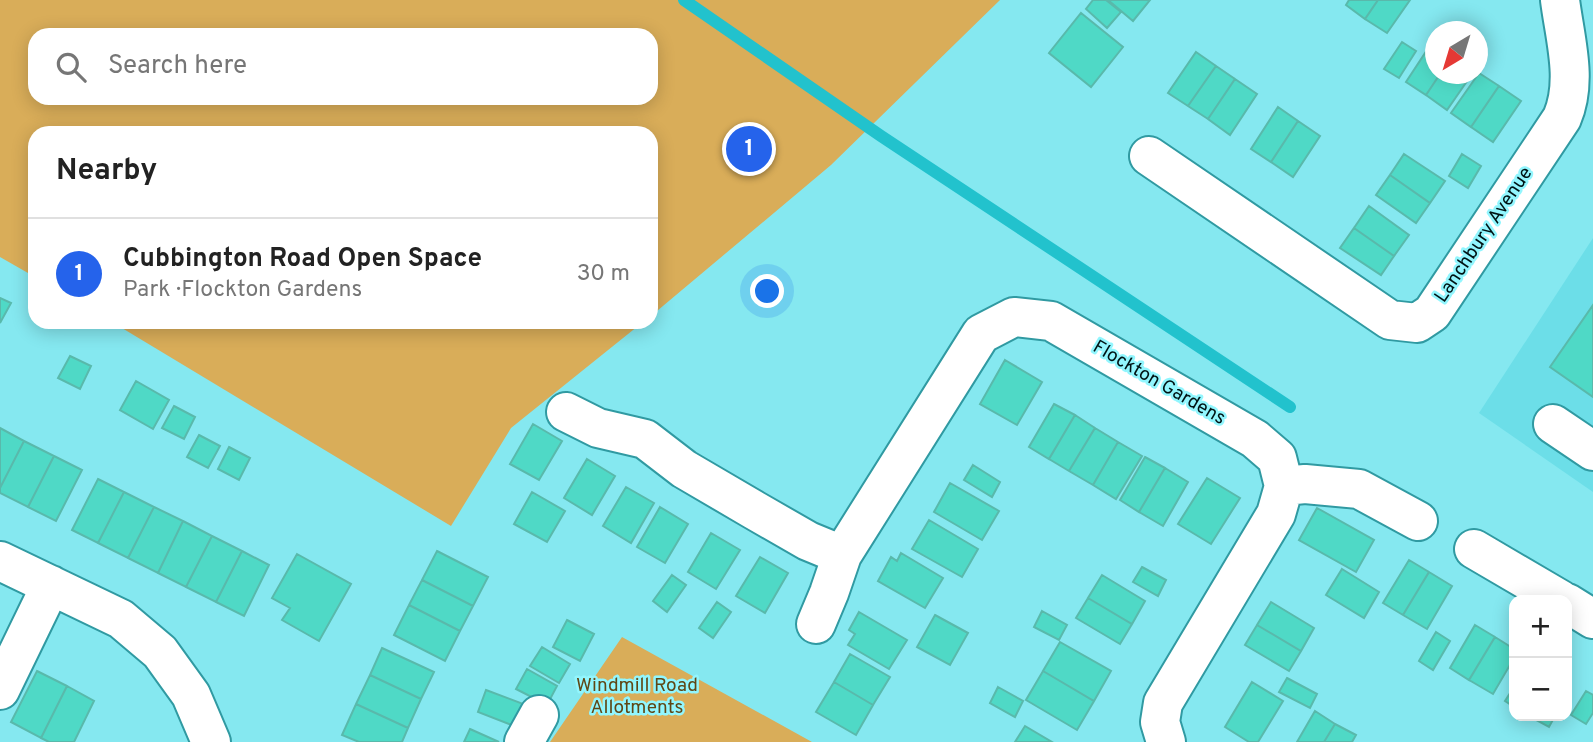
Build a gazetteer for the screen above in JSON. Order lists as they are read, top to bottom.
{
  "streets": {
    "street": ["Lanchbury Avenue", "Flockton Gardens"]
  },
  "parks": ["Windmill Road Allotments"],
  "north": "bottom left",
  "page": {
    "search": "Search here",
    "pins": "1",
    "heading": "Nearby",
    "list": [
      {
        "mark": "1",
        "name": "Cubbington Road Open Space",
        "note": "Park · Flockton Gardens",
        "value": "30 m"
      }
    ],
    "map_buttons": ["+", "−"]
  }
}
